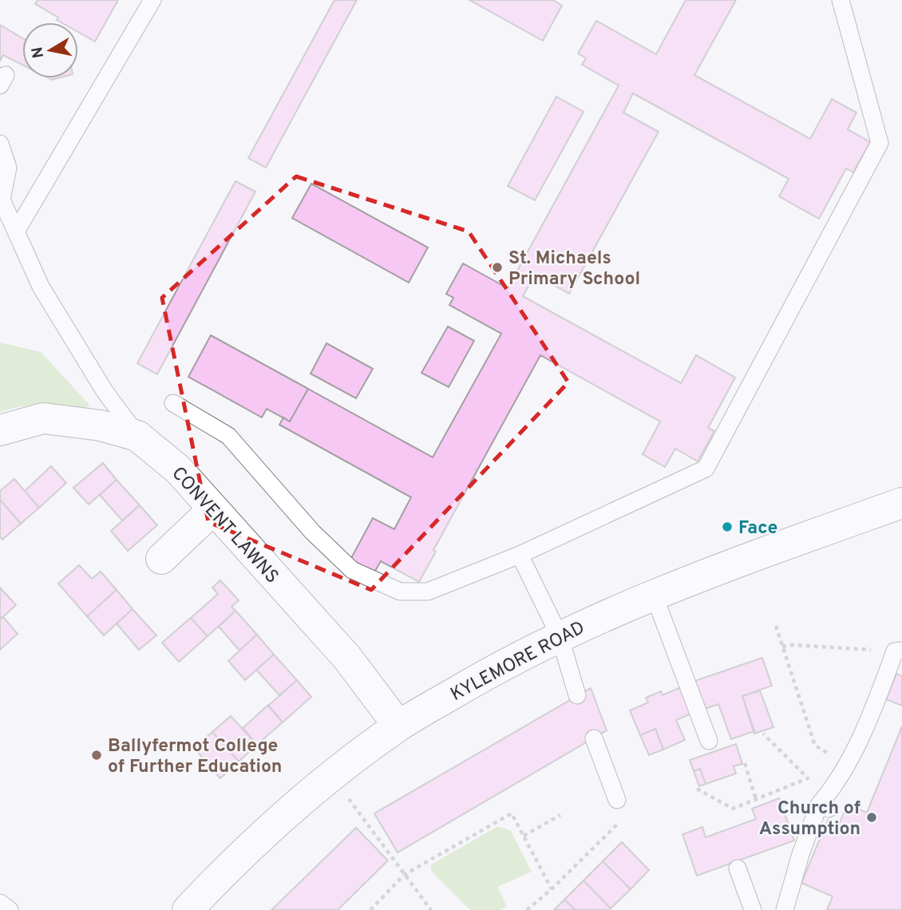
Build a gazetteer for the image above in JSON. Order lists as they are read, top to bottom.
{
  "streets": {
    "main road": ["CONVENT LAWNS", "KYLEMORE ROAD"]
  },
  "crossings": [
    ["CONVENT LAWNS", "KYLEMORE ROAD"]
  ],
  "places": [
    "St. Michaels Primary School",
    "Face",
    "Ballyfermot College of Further Education",
    "Church of Assumption"
  ],
  "north": "left"
}
